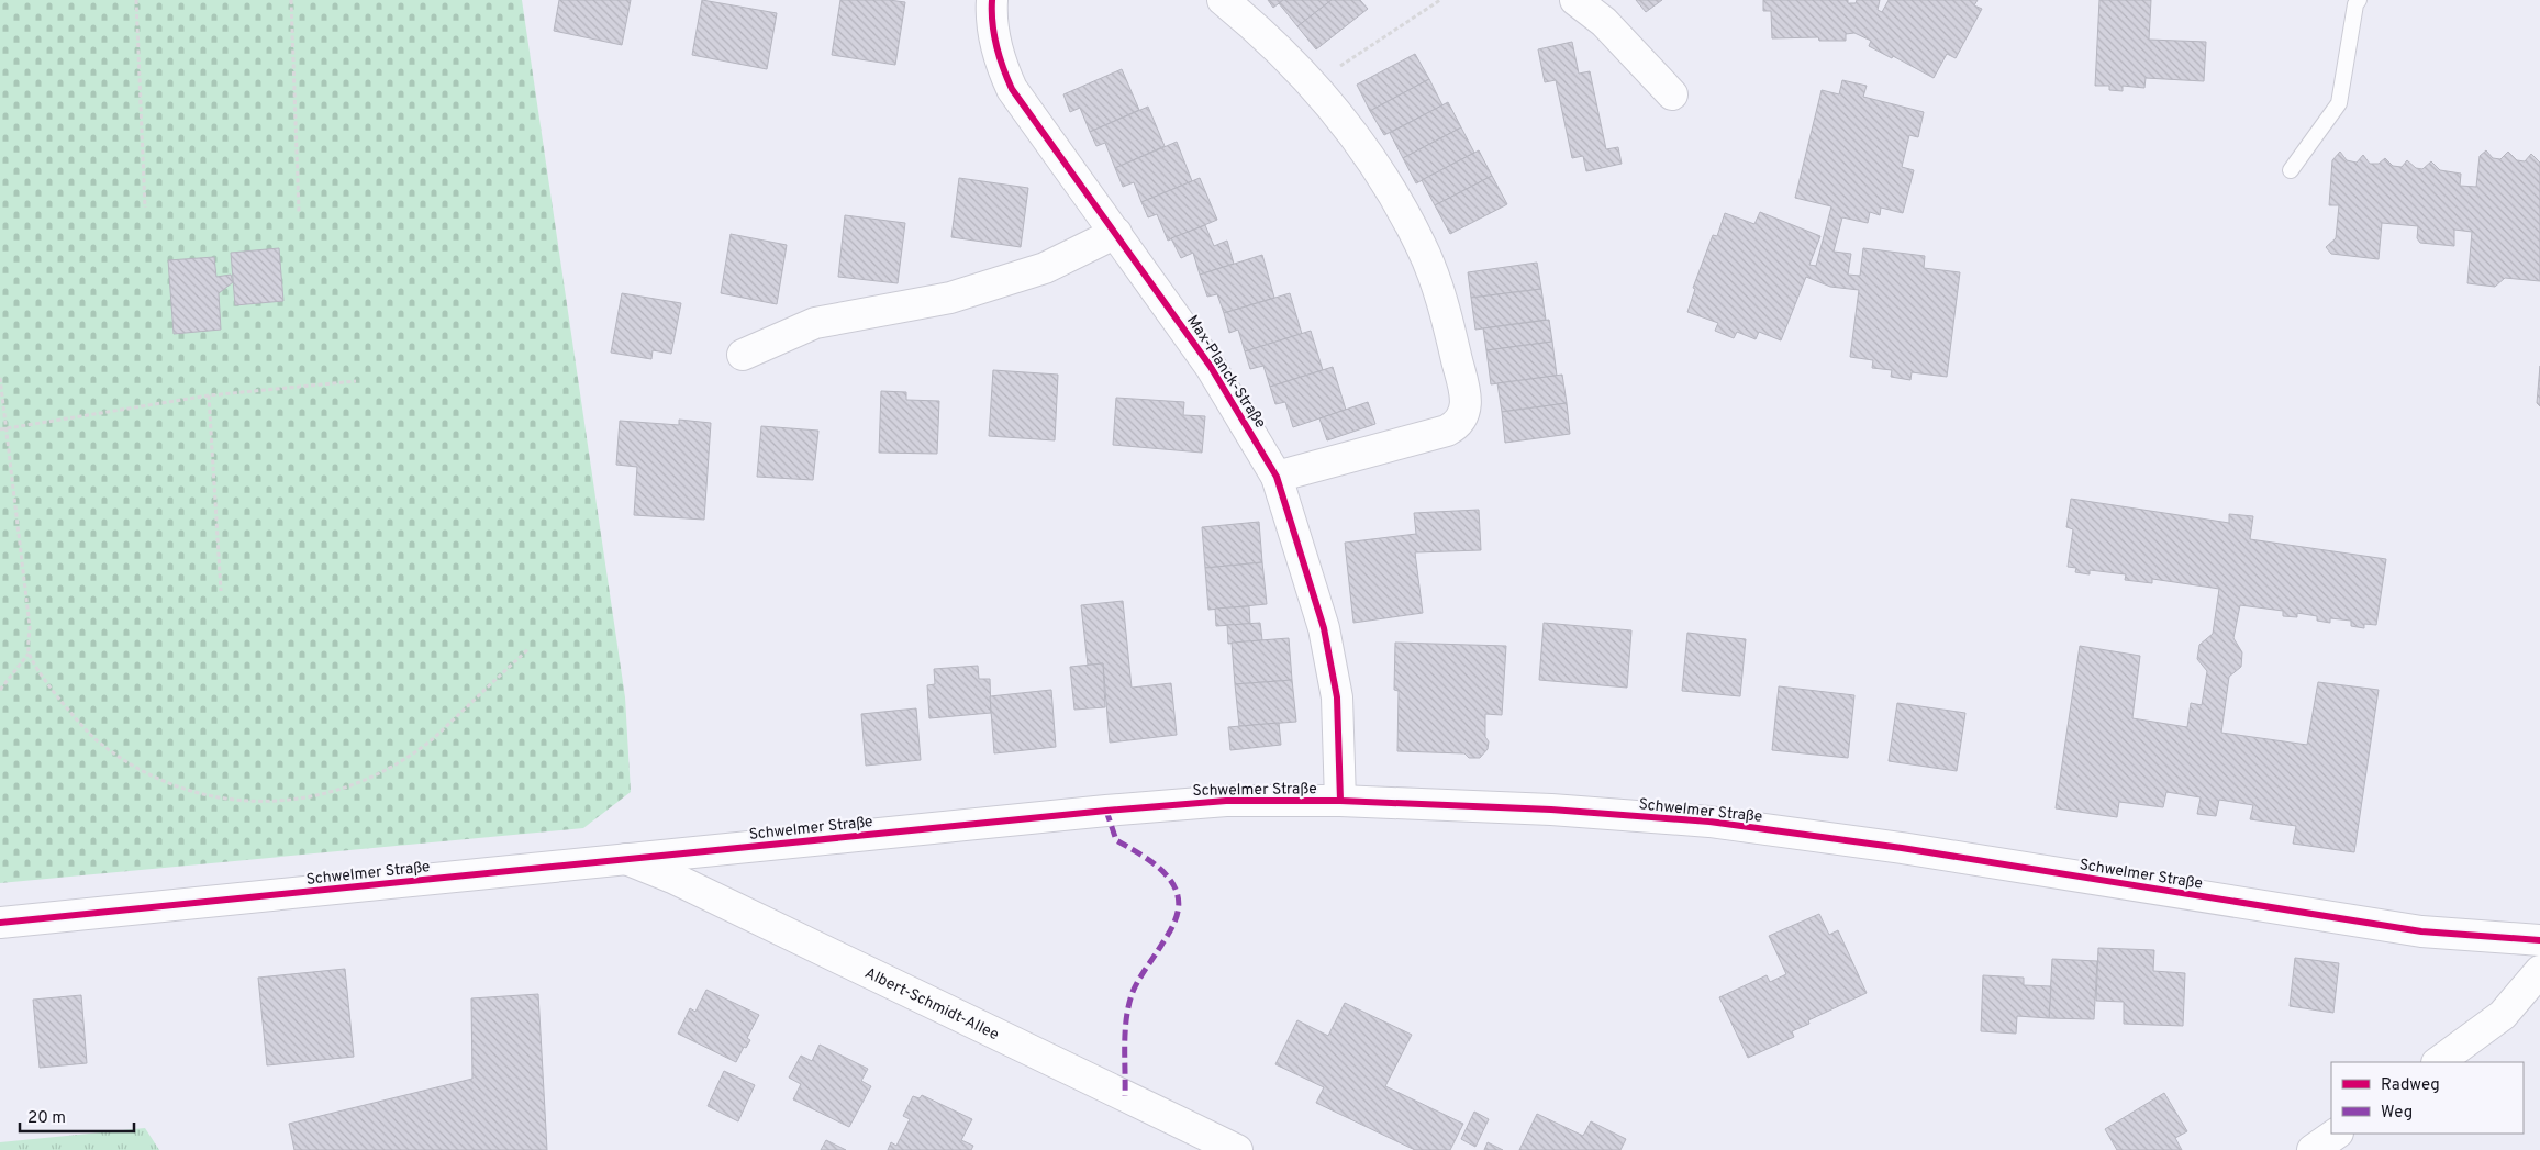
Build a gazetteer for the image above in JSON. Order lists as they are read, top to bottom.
{
  "streets": {
    "street": ["Max-Planck-Straße", "Schwelmer Straße", "Albert-Schmidt-Allee"]
  },
  "crossings": [
    ["Max-Planck-Straße", "Schwelmer Straße"],
    ["Schwelmer Straße", "Albert-Schmidt-Allee"]
  ],
  "legend": ["Radweg", "Weg"],
  "scale_bar": "20 m"
}
